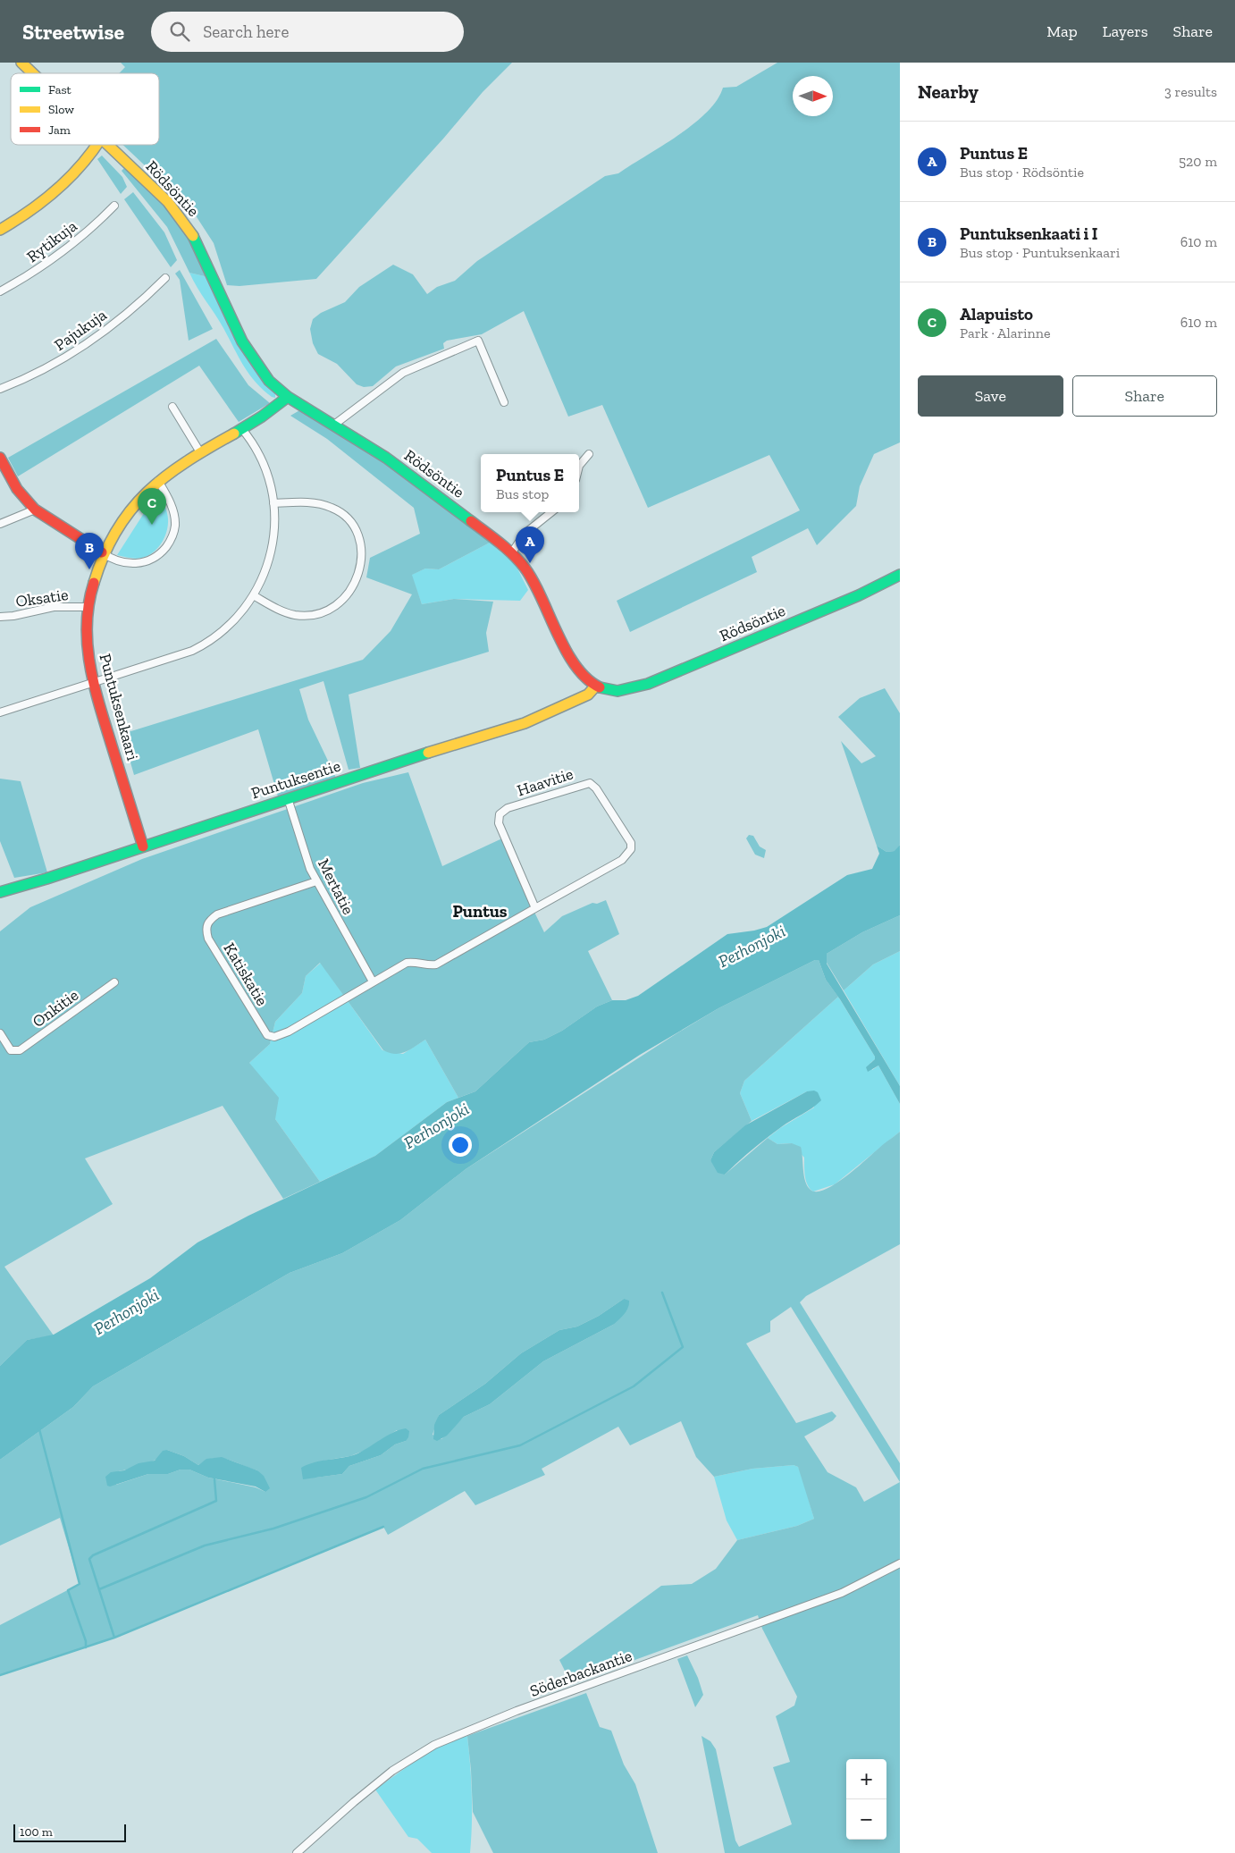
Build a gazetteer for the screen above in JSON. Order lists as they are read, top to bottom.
{
  "streets": {
    "street": [
      "Rödsöntie",
      "Rytikuja",
      "Pajukuja",
      "Oksatie",
      "Puntuksenkaari",
      "Puntuksentie",
      "Haavitie",
      "Mertatie",
      "Katiskatie",
      "Onkitie",
      "Söderbackantie"
    ]
  },
  "crossings": [
    ["Rödsöntie", "Puntuksenkaari"],
    ["Rödsöntie", "Puntuksentie"],
    ["Oksatie", "Puntuksenkaari"],
    ["Puntuksenkaari", "Puntuksentie"],
    ["Puntuksentie", "Mertatie"],
    ["Haavitie", "Mertatie"],
    ["Haavitie", "Katiskatie"],
    ["Mertatie", "Katiskatie"]
  ],
  "districts": ["Puntus"],
  "water": ["Perhonjoki"],
  "legend": ["Fast", "Slow", "Jam"],
  "scale_bar": "100 m",
  "north": "right",
  "page": {
    "header": "Streetwise",
    "search": "Search here",
    "nav": ["Map", "Layers", "Share"],
    "heading": ["Nearby", "3 results"],
    "list": [
      {
        "mark": "A",
        "name": "Puntus E",
        "note": "Bus stop · Rödsöntie",
        "value": "520 m"
      },
      {
        "mark": "B",
        "name": "Puntuksenkaati i I",
        "note": "Bus stop · Puntuksenkaari",
        "value": "610 m"
      },
      {
        "mark": "C",
        "name": "Alapuisto",
        "note": "Park · Alarinne",
        "value": "610 m"
      }
    ],
    "buttons": ["Save", "Share"],
    "popup": ["Puntus E", "Bus stop"],
    "pins": ["C", "A", "B"],
    "map_buttons": ["+", "−"],
    "scale": "100 m"
  }
}
